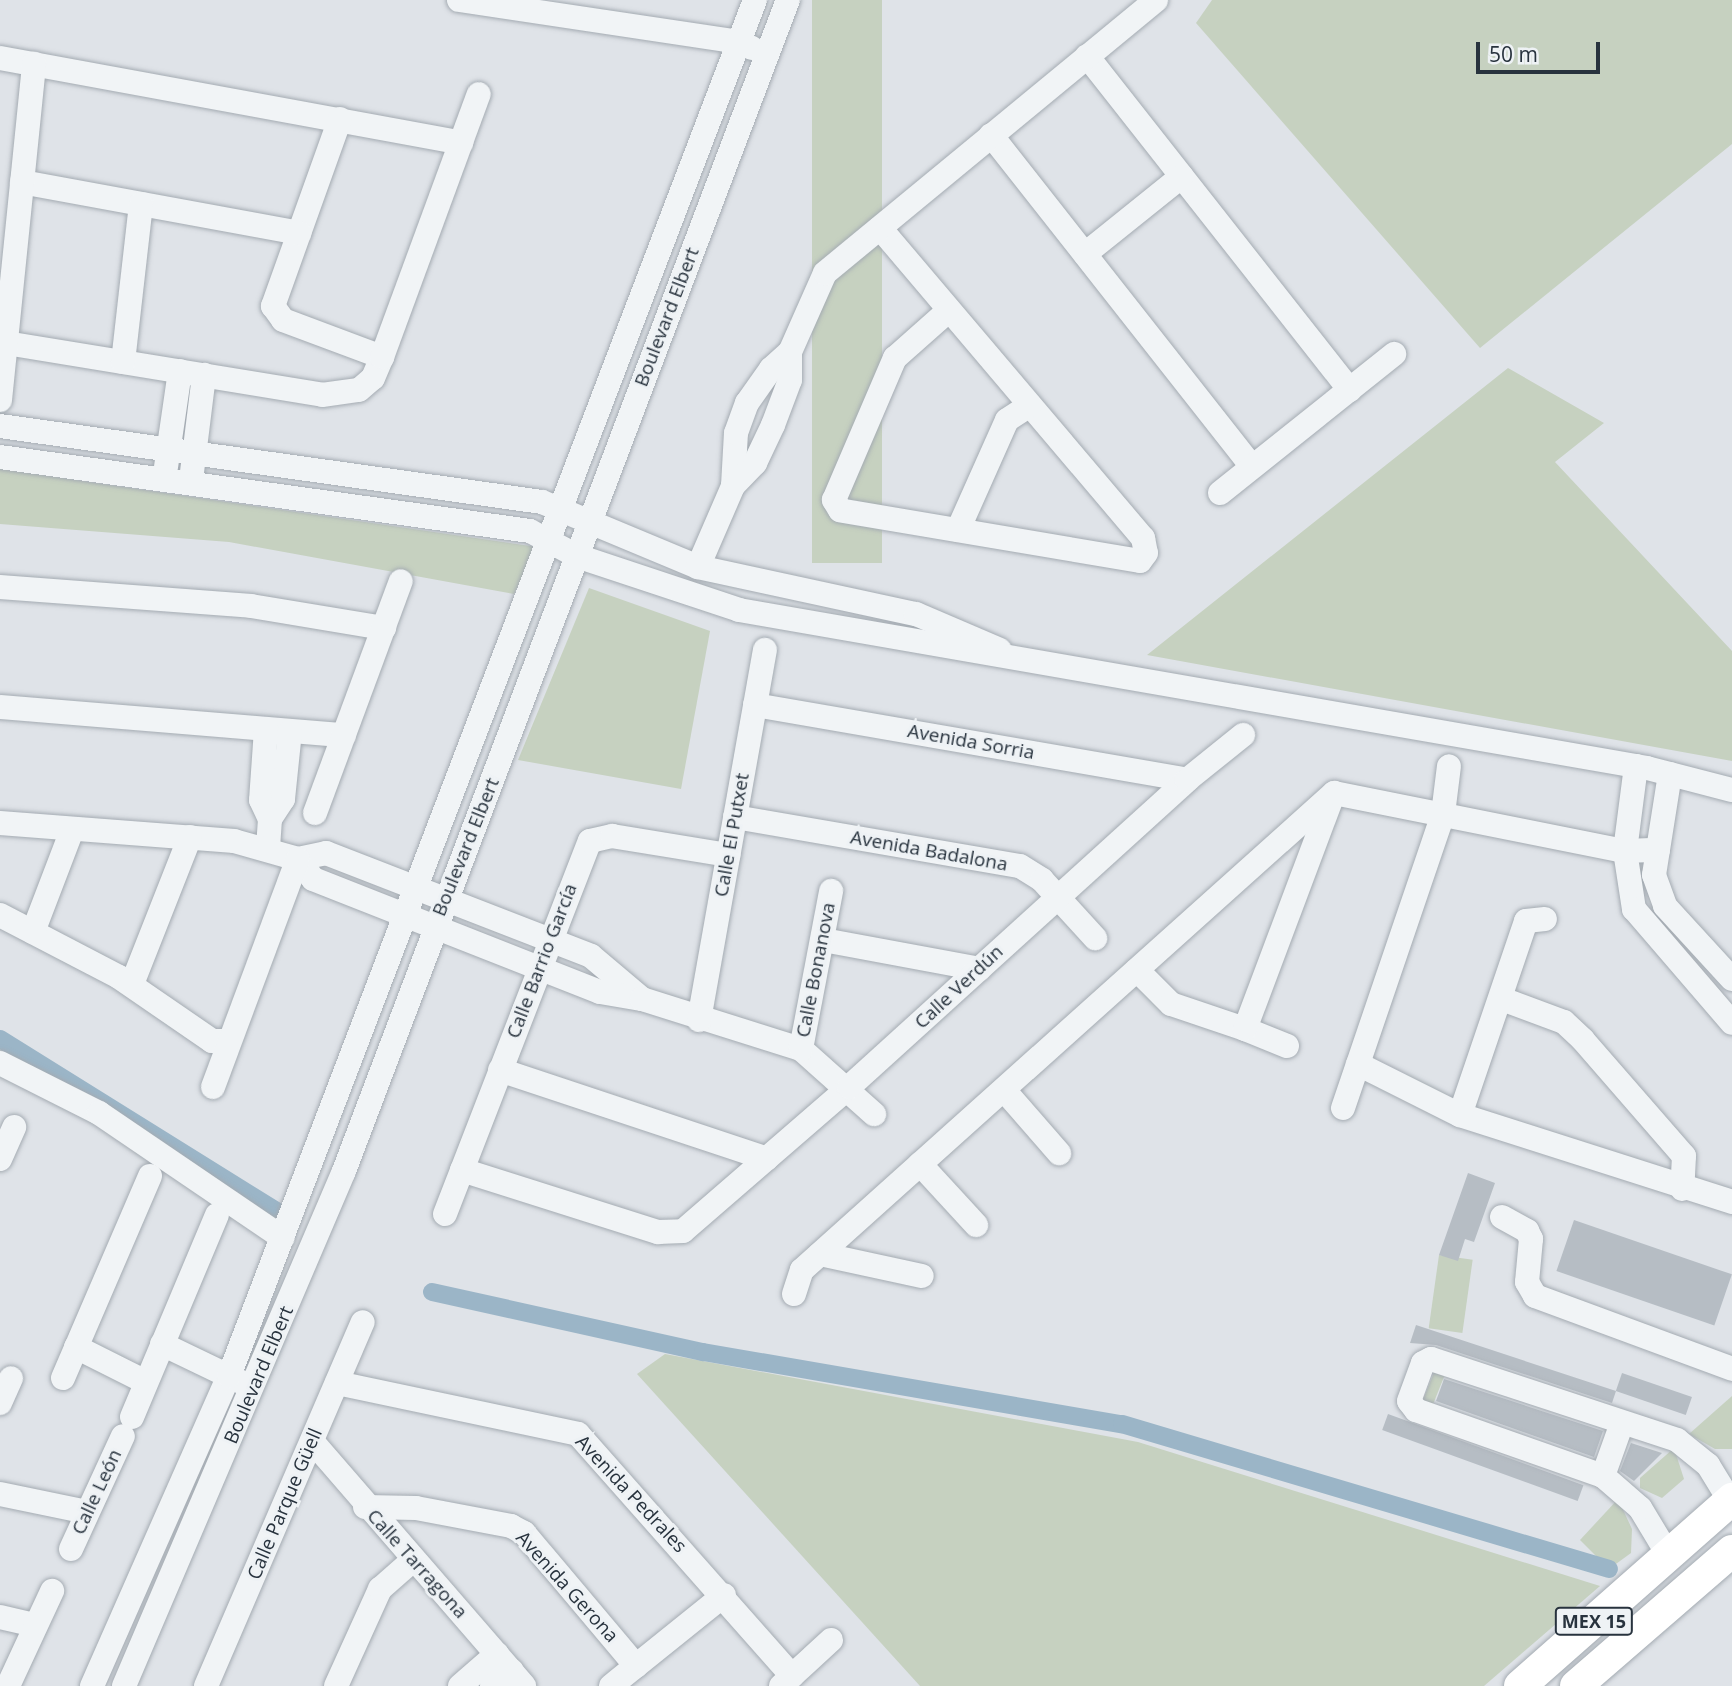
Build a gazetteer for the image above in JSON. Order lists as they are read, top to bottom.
{
  "streets": {
    "main road": ["MEX 15"],
    "street": [
      "Boulevard Elbert",
      "Avenida Sorria",
      "Calle El Putxet",
      "Avenida Badalona",
      "Calle Barrio García",
      "Calle Bonanova",
      "Calle Verdún",
      "Calle León",
      "Avenida Pedrales",
      "Calle Parque Güell",
      "Calle Tarragona",
      "Avenida Gerona"
    ]
  },
  "crossings": [
    ["Avenida Sorria", "Calle El Putxet"],
    ["Avenida Sorria", "Calle Verdún"],
    ["Calle El Putxet", "Avenida Badalona"],
    ["Calle El Putxet", "Calle Barrio García"],
    ["Avenida Badalona", "Calle Verdún"],
    ["Calle Barrio García", "Calle Verdún"],
    ["Avenida Pedrales", "Calle Parque Güell"],
    ["Calle Parque Güell", "Calle Tarragona"],
    ["Calle Tarragona", "Avenida Gerona"]
  ],
  "scale_bar": "50 m"
}
